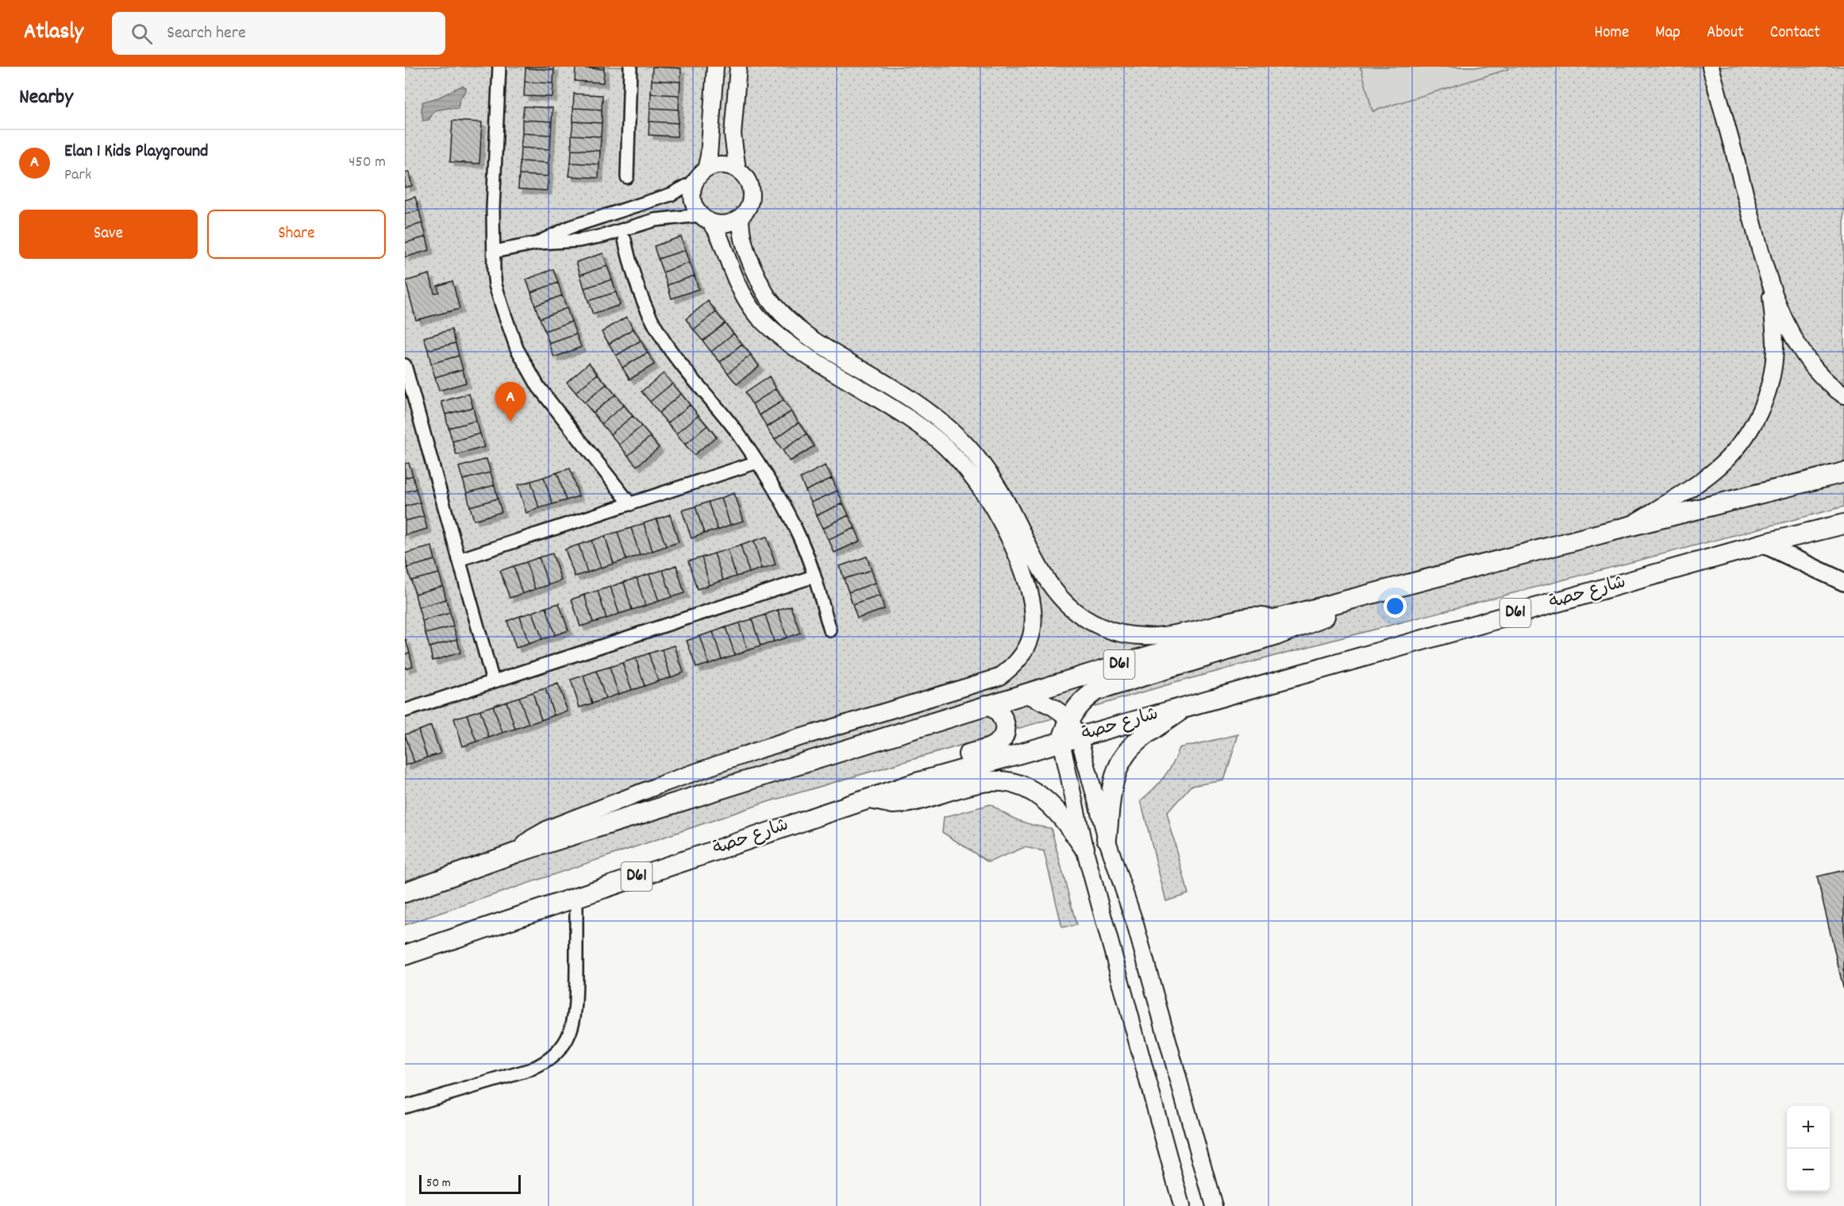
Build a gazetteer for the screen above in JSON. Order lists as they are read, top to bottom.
{
  "streets": {
    "main road": ["شارع حصة", "D61"]
  },
  "scale_bar": "50 m",
  "page": {
    "header": "Atlasly",
    "search": "Search here",
    "nav": [
      "Home",
      "Map",
      "About",
      "Contact"
    ],
    "heading": "Nearby",
    "list": [
      {
        "mark": "A",
        "name": "Elan 1 Kids Playground",
        "note": "Park",
        "value": "450 m"
      }
    ],
    "buttons": ["Save", "Share"],
    "pins": "A",
    "map_buttons": ["+", "−"],
    "scale": "50 m"
  }
}
